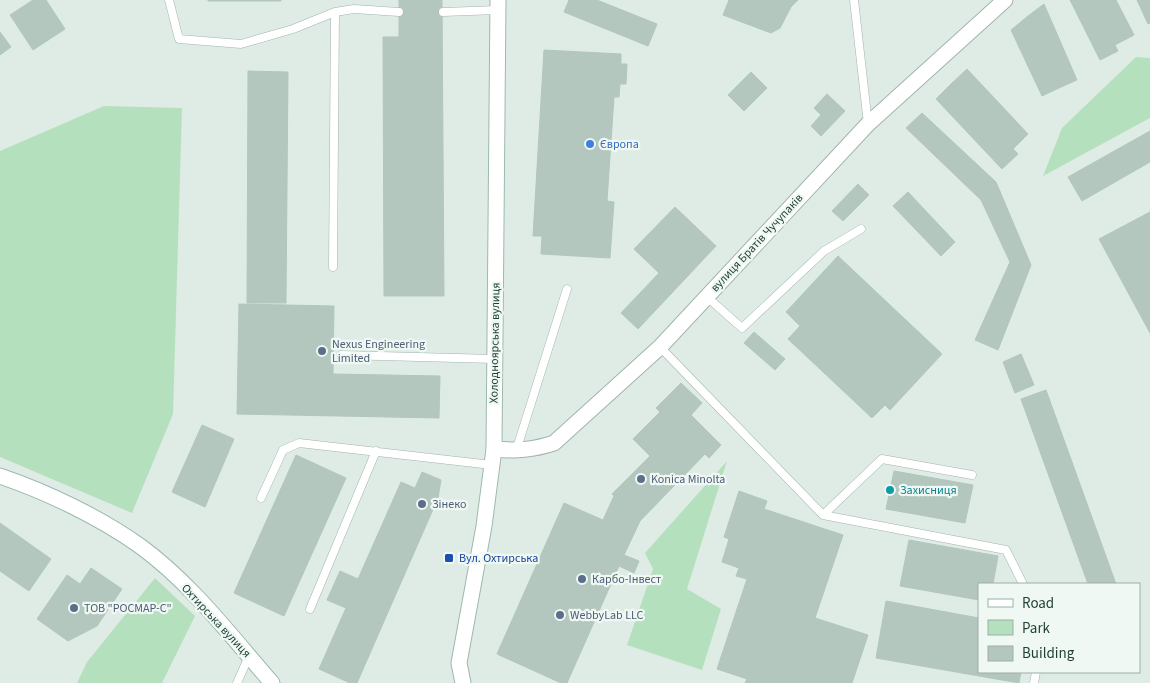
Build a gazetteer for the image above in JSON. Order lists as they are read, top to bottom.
{
  "streets": {
    "street": ["вулиця Братів Чучупаків", "Холодноярська вулиця", "Охтирська вулиця"]
  },
  "crossings": [
    ["вулиця Братів Чучупаків", "Холодноярська вулиця"]
  ],
  "places": {
    "other": [
      "Європа",
      "Nexus Engineering Limited",
      "Konica Minolta",
      "Захисниця",
      "Зінеко",
      "Карбо-Інвест",
      "ТОВ \"РОСМАР-С\"",
      "WebbyLab LLC"
    ],
    "transit": ["Вул. Охтирська"]
  },
  "legend": ["Road", "Park", "Building"]
}
